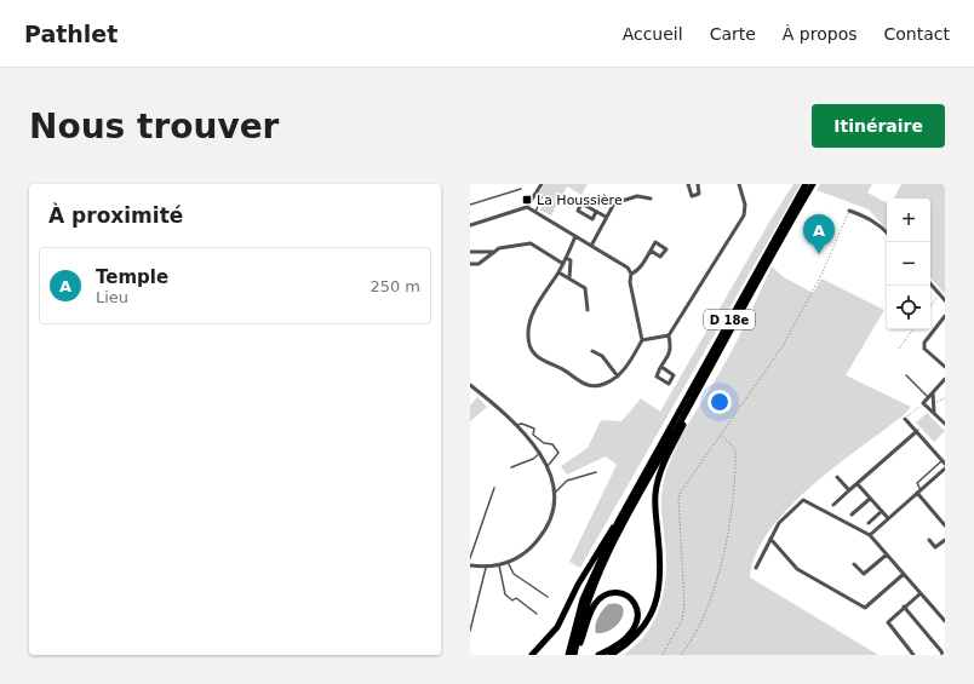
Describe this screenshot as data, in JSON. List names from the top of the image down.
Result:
{
  "streets": {
    "highway": ["D 18e"]
  },
  "places": {
    "transit": ["La Houssière"]
  },
  "page": {
    "header": "Pathlet",
    "nav": [
      "Accueil",
      "Carte",
      "À propos",
      "Contact"
    ],
    "buttons": "Itinéraire",
    "title": "Nous trouver",
    "heading": "À proximité",
    "map_buttons": ["+", "−"],
    "pins": "A",
    "list": [
      {
        "mark": "A",
        "name": "Temple",
        "note": "Lieu",
        "value": "250 m"
      }
    ]
  }
}
